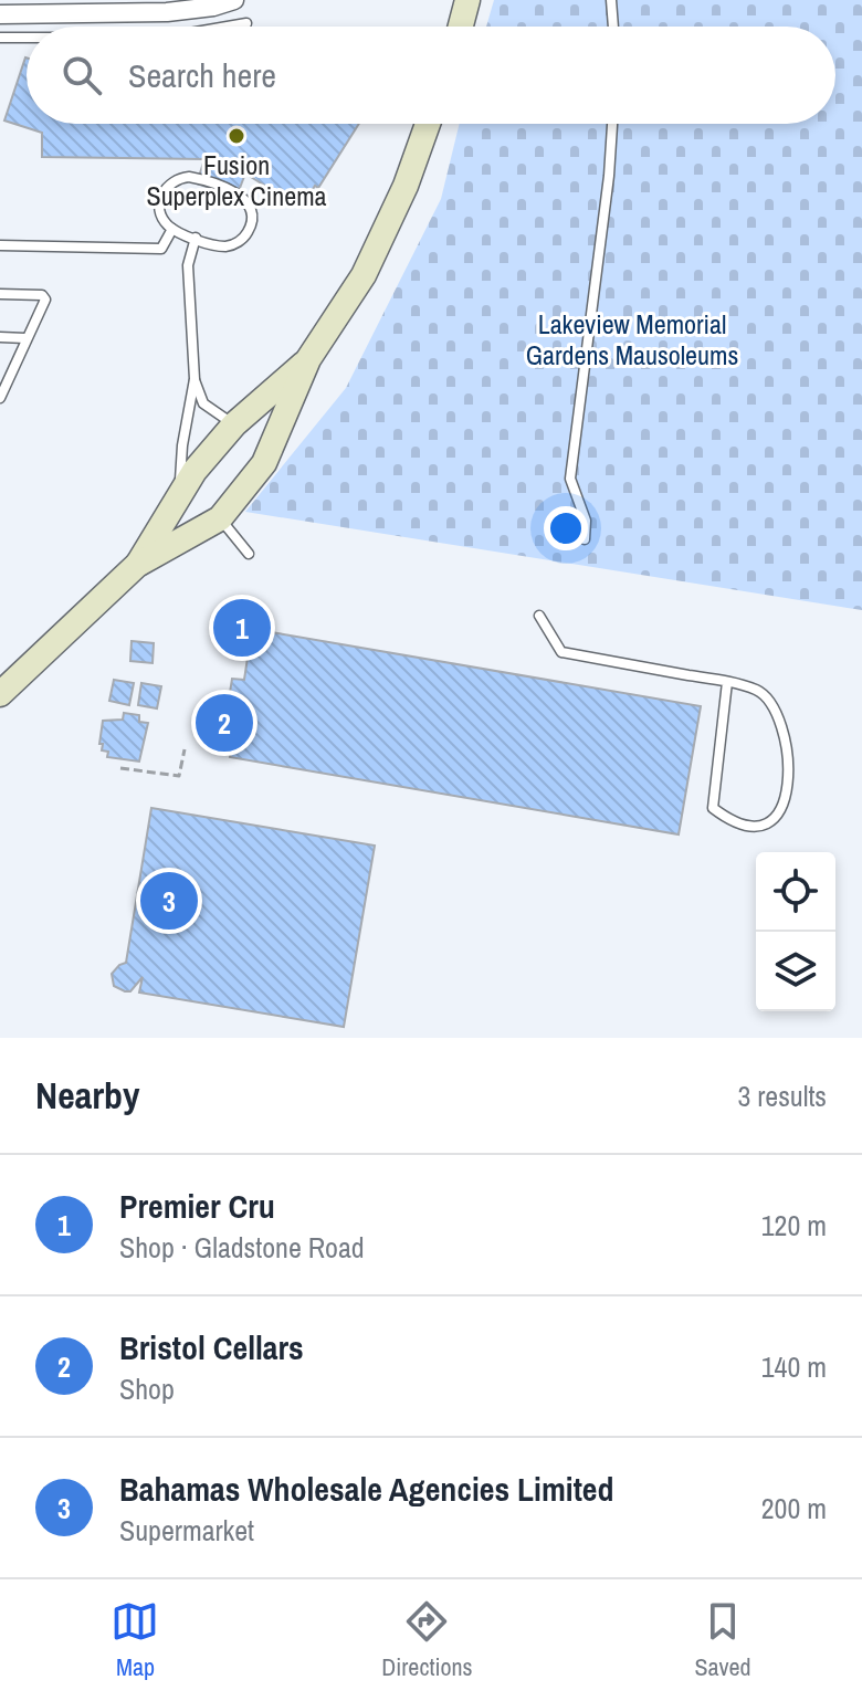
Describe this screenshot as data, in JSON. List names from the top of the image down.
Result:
{
  "parks": ["Lakeview Memorial Gardens Mausoleums"],
  "places": ["Fusion Superplex Cinema"],
  "page": {
    "search": "Search here",
    "pins": ["1", "2", "3"],
    "heading": ["Nearby", "3 results"],
    "list": [
      {
        "mark": "1",
        "name": "Premier Cru",
        "note": "Shop · Gladstone Road",
        "value": "120 m"
      },
      {
        "mark": "2",
        "name": "Bristol Cellars",
        "note": "Shop",
        "value": "140 m"
      },
      {
        "mark": "3",
        "name": "Bahamas Wholesale Agencies Limited",
        "note": "Supermarket",
        "value": "200 m"
      }
    ],
    "nav": ["Map", "Directions", "Saved"]
  }
}
